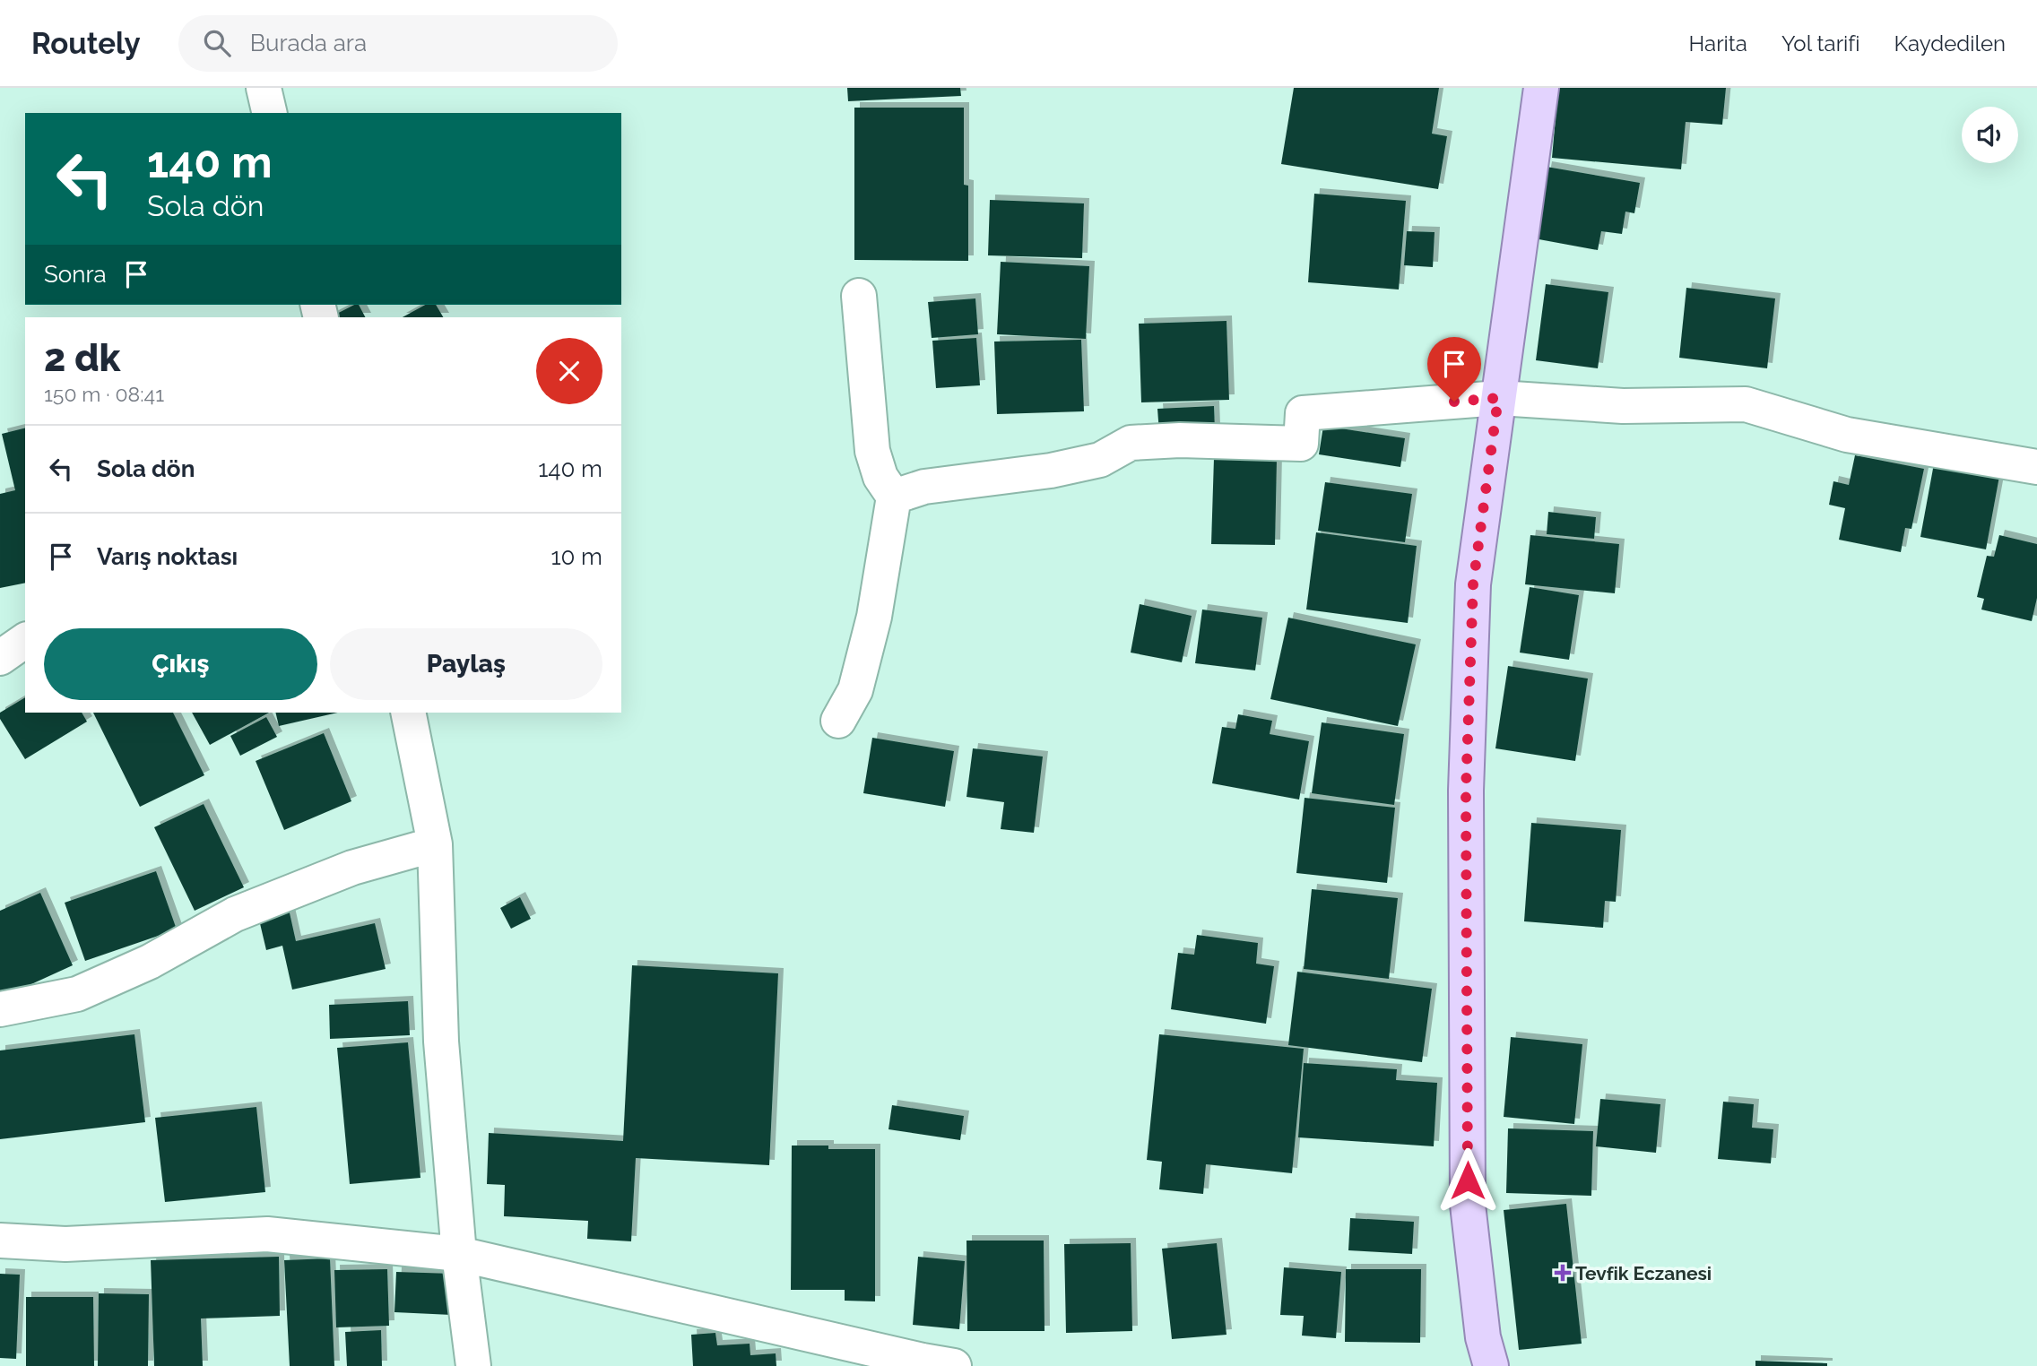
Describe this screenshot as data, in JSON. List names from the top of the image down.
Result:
{
  "places": {
    "health": ["Tevfik Eczanesi"]
  },
  "page": {
    "header": "Routely",
    "search": "Burada ara",
    "nav": ["Harita", "Yol tarifi", "Kaydedilen"],
    "turn": ["140 m", "Sola dön"],
    "then": "Sonra",
    "heading": ["2 dk", "150 m · 08:41"],
    "list": [
      {
        "name": "Sola dön",
        "value": "140 m"
      },
      {
        "name": "Varış noktası",
        "value": "10 m"
      }
    ],
    "buttons": ["Çıkış", "Paylaş"]
  }
}
